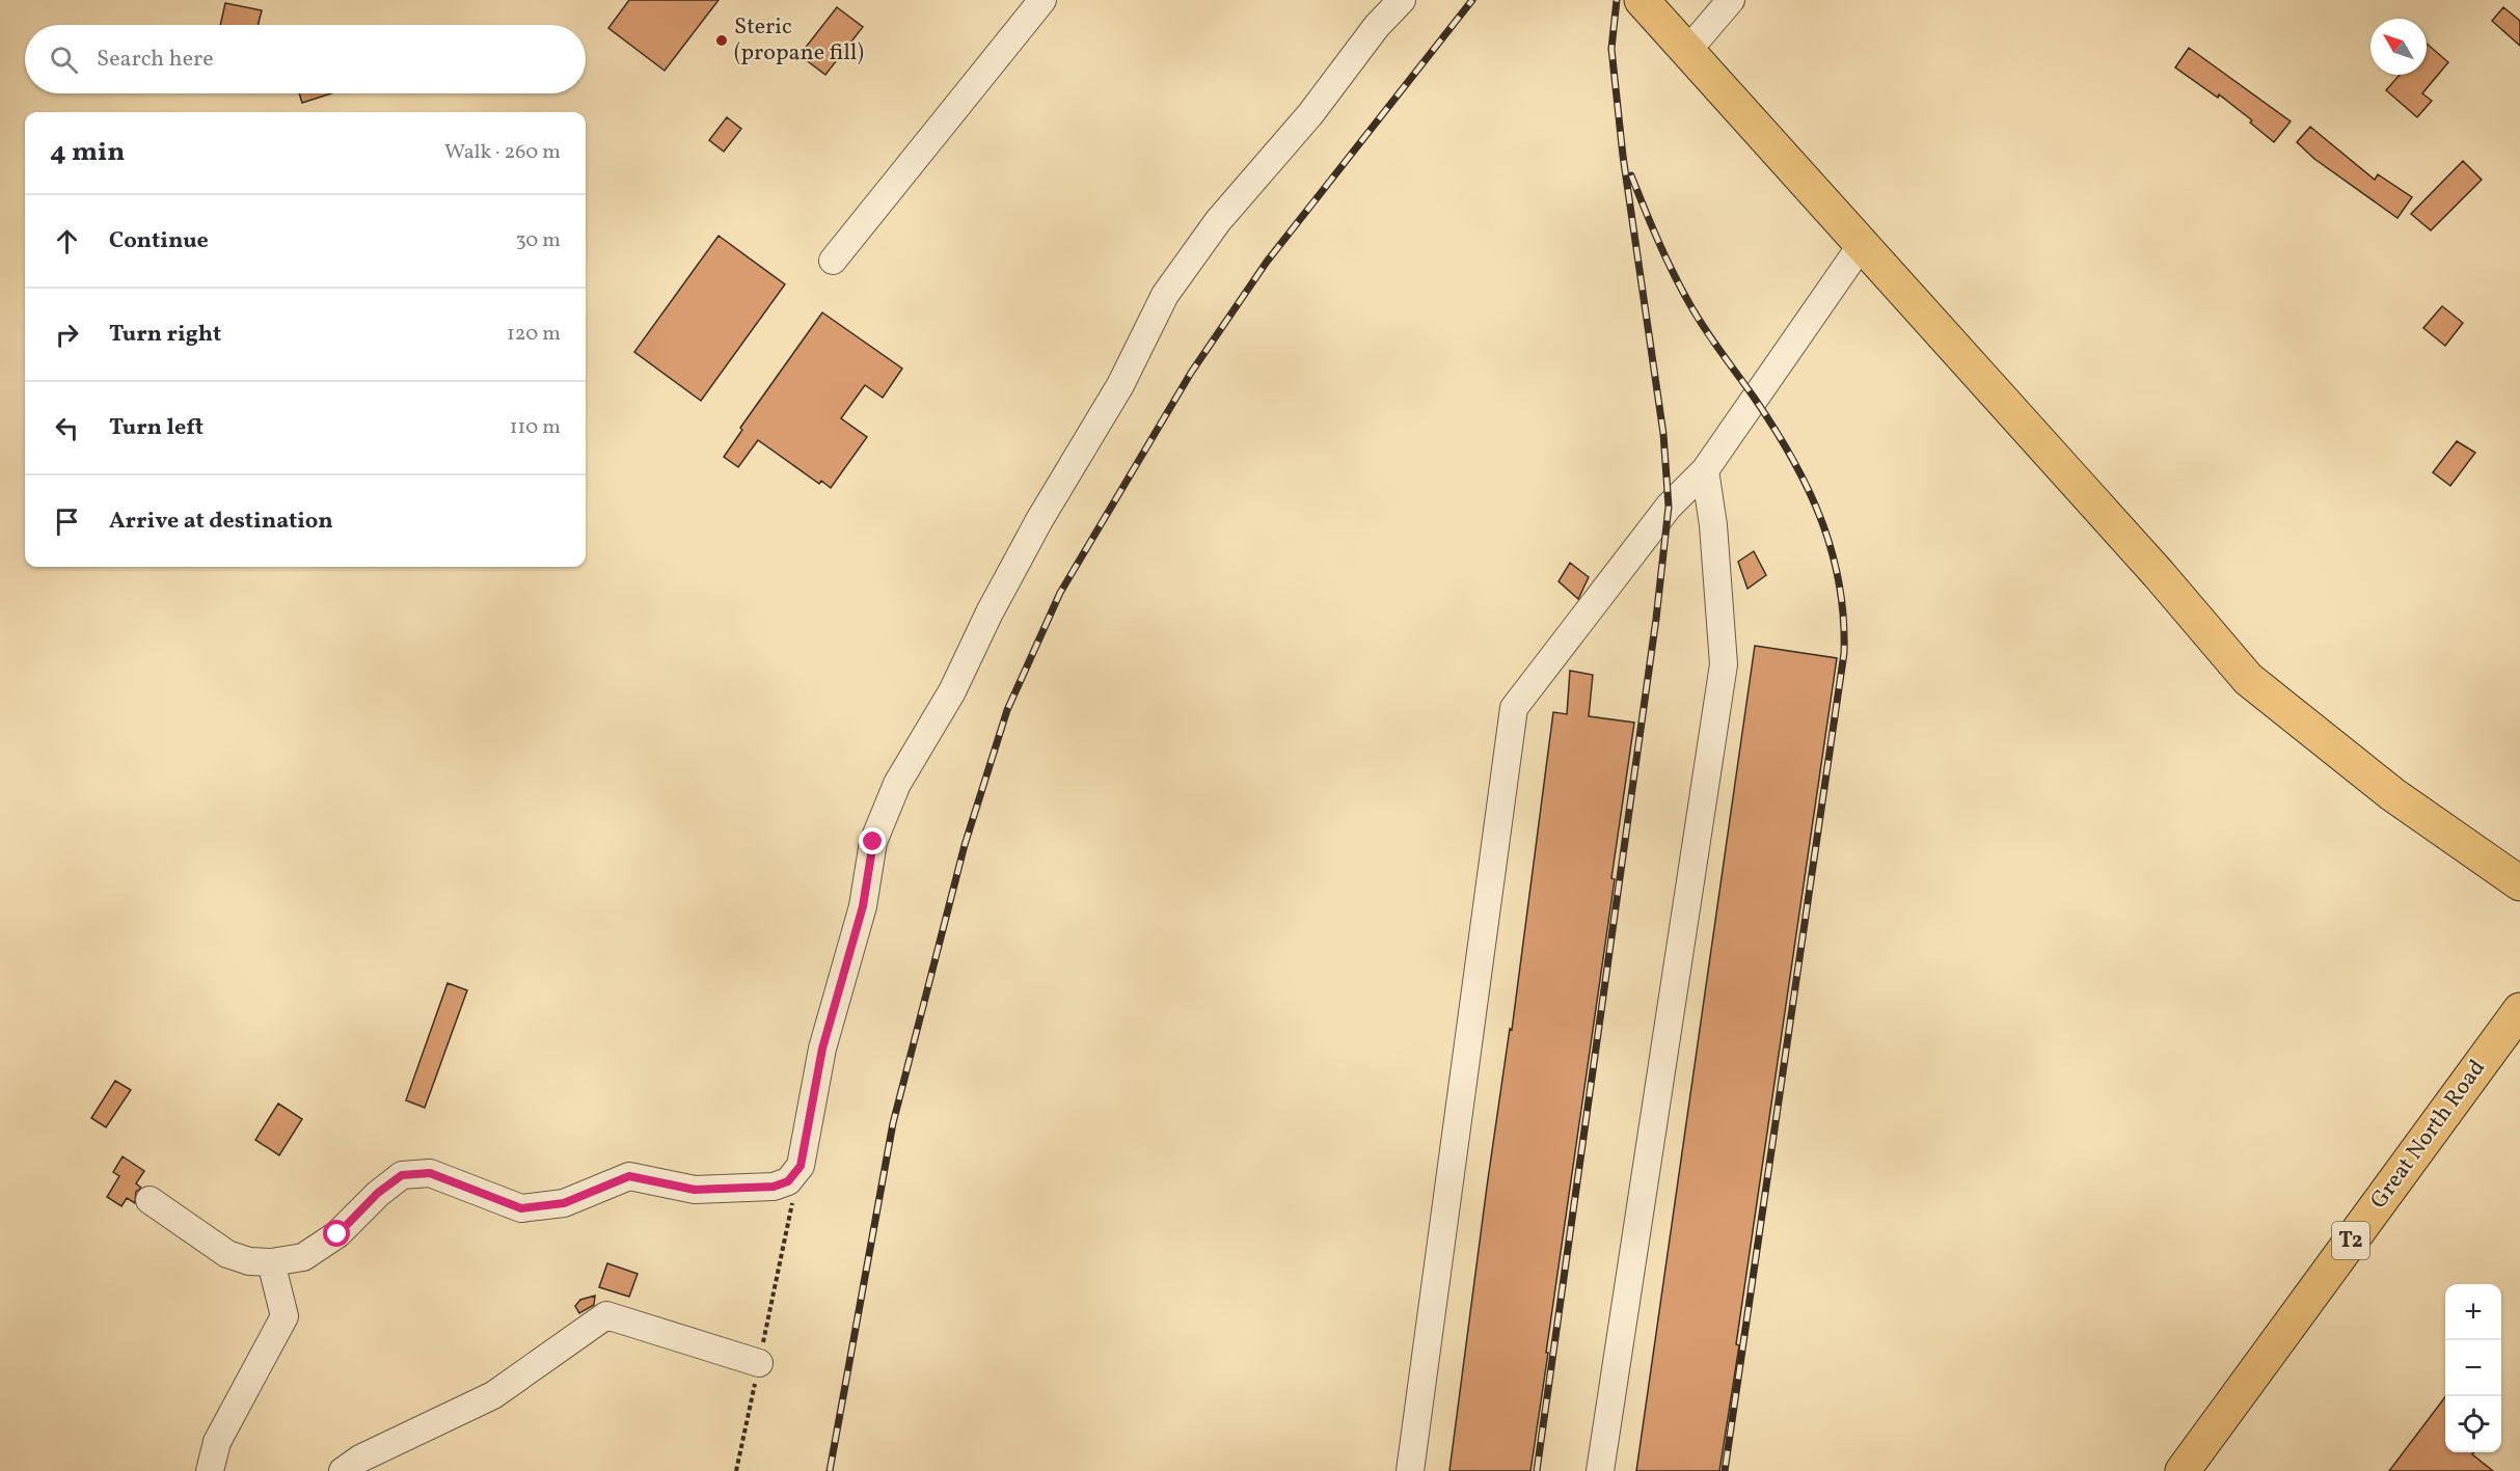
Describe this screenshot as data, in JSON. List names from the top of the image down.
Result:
{
  "streets": {
    "main road": ["Great North Road", "T2"]
  },
  "places": ["Steric (propane fill)"],
  "north": "top left",
  "page": {
    "search": "Search here",
    "heading": ["4 min", "Walk · 260 m"],
    "list": [
      ["Continue", "30 m"],
      ["Turn right", "120 m"],
      ["Turn left", "110 m"],
      "Arrive at destination"
    ],
    "map_buttons": ["+", "−"]
  }
}
